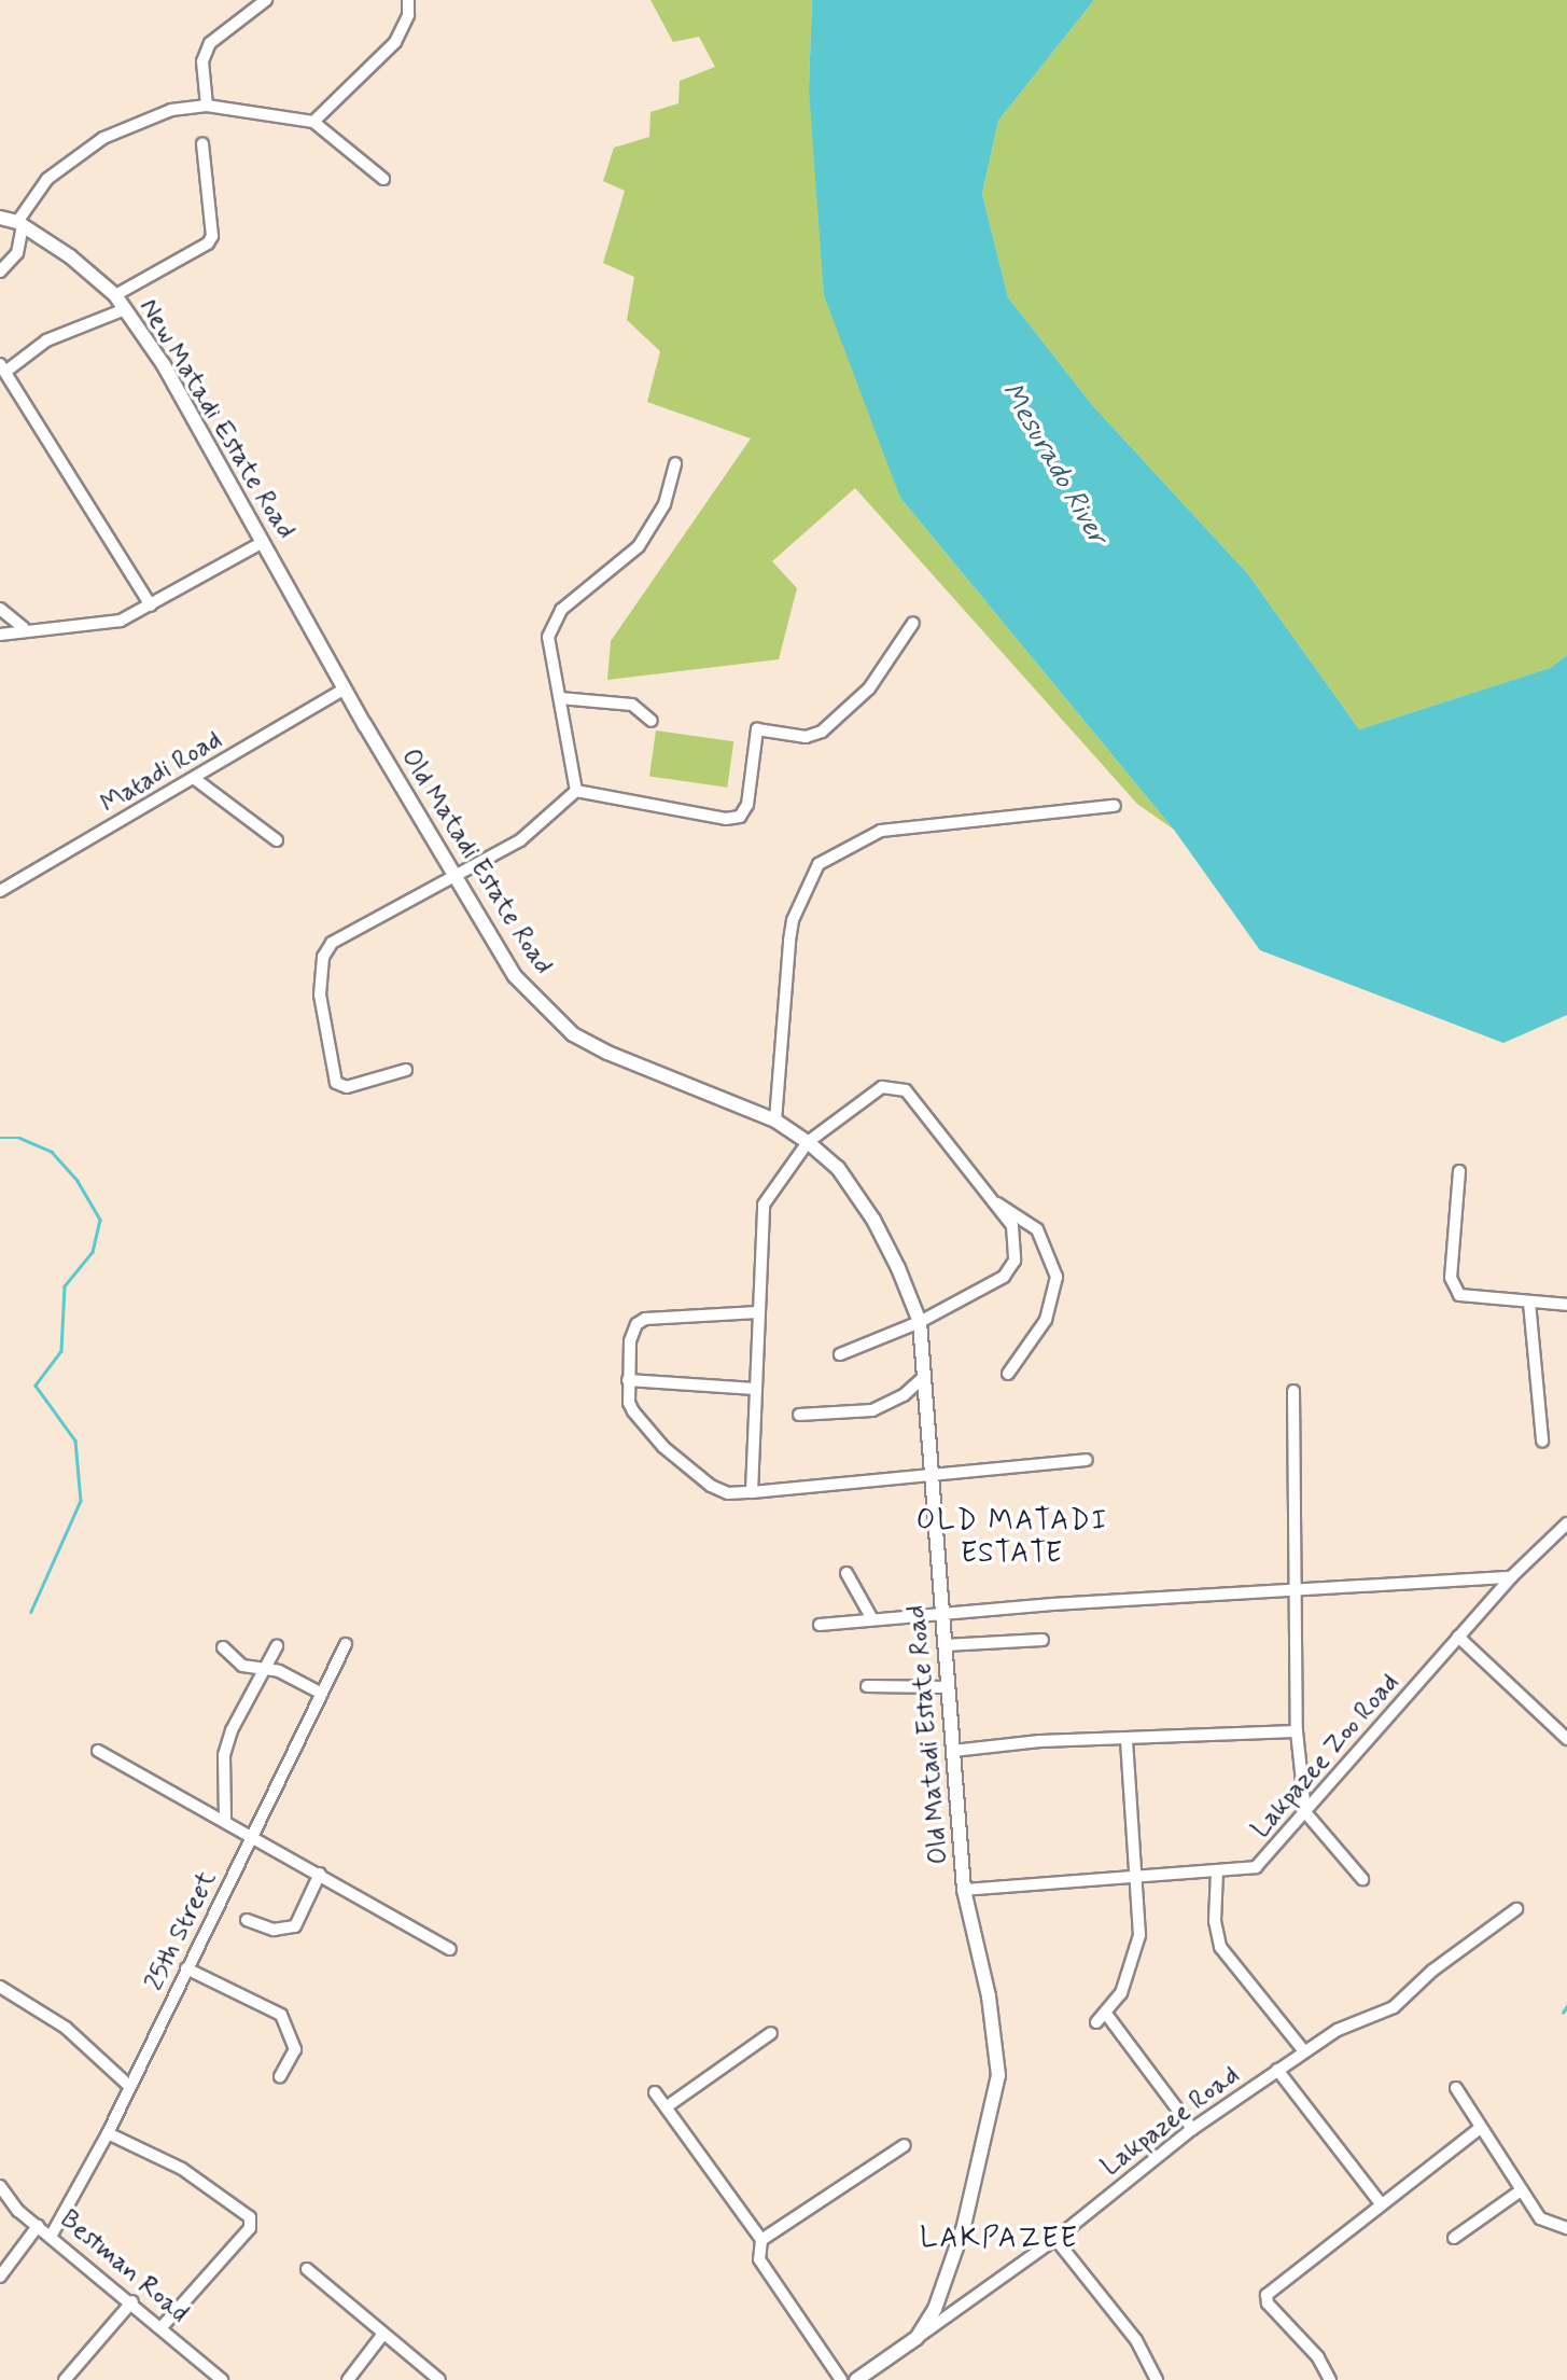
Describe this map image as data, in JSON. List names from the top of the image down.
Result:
{
  "streets": {
    "street": [
      "New Matadi Estate Road",
      "Matadi Road",
      "Old Matadi Estate Road",
      "Lakpazee Zoo Road",
      "25th Street",
      "Lakpazee Road",
      "Bestman Road"
    ]
  },
  "crossings": [
    ["New Matadi Estate Road", "Matadi Road"],
    ["New Matadi Estate Road", "Old Matadi Estate Road"],
    ["Matadi Road", "Old Matadi Estate Road"],
    ["Old Matadi Estate Road", "Lakpazee Zoo Road"],
    ["Old Matadi Estate Road", "Lakpazee Road"],
    ["25th Street", "Bestman Road"]
  ],
  "districts": ["OLD MATADI ESTATE", "LAKPAZEE"],
  "water": ["Mesurado River"]
}
